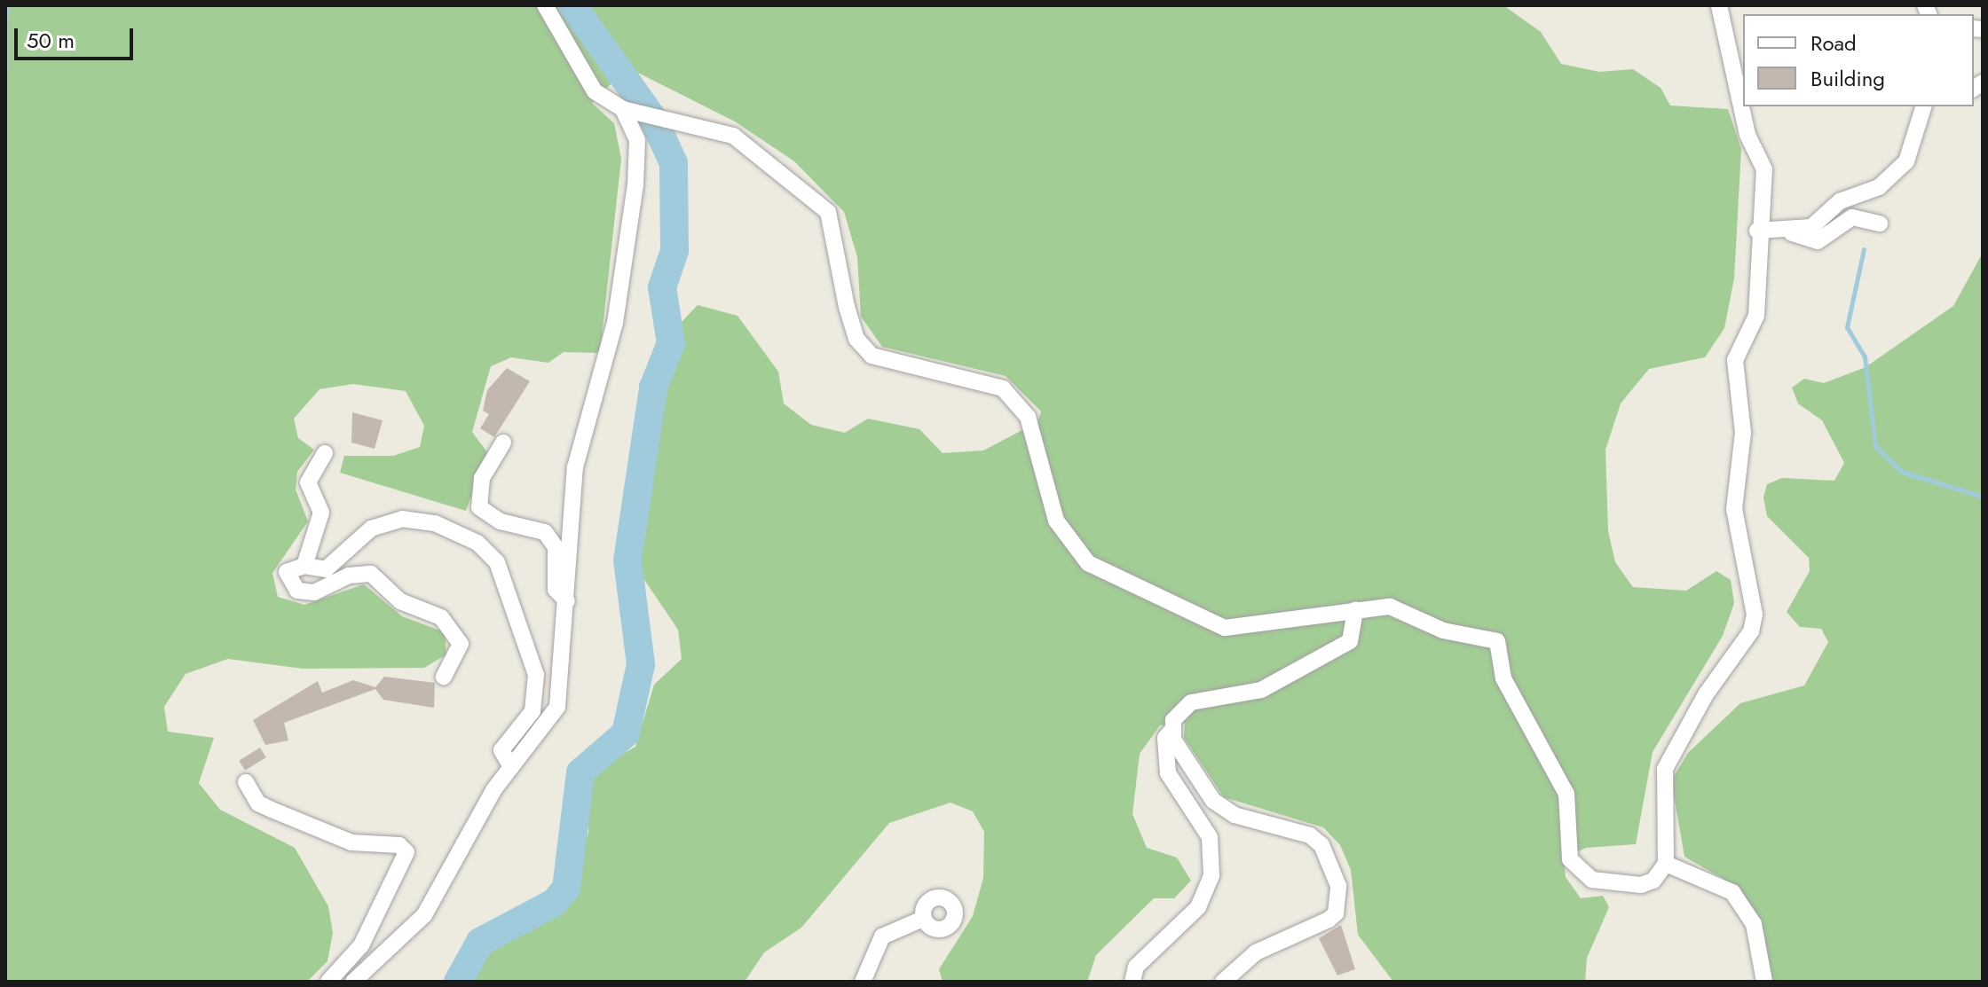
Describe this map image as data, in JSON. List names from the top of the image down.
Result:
{
  "legend": ["Road", "Building"],
  "scale_bar": "50 m"
}
